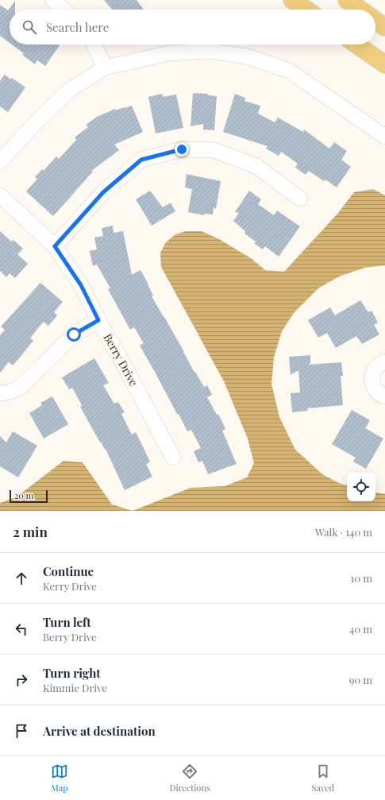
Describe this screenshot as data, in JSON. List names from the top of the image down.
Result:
{
  "streets": {
    "street": ["Berry Drive"]
  },
  "scale_bar": "20 m",
  "page": {
    "search": "Search here",
    "scale": "20 m",
    "heading": ["2 min", "Walk · 140 m"],
    "list": [
      ["Continue", "Kerry Drive", "10 m"],
      ["Turn left", "Berry Drive", "40 m"],
      ["Turn right", "Kimmie Drive", "90 m"],
      "Arrive at destination"
    ],
    "nav": ["Map", "Directions", "Saved"]
  }
}
